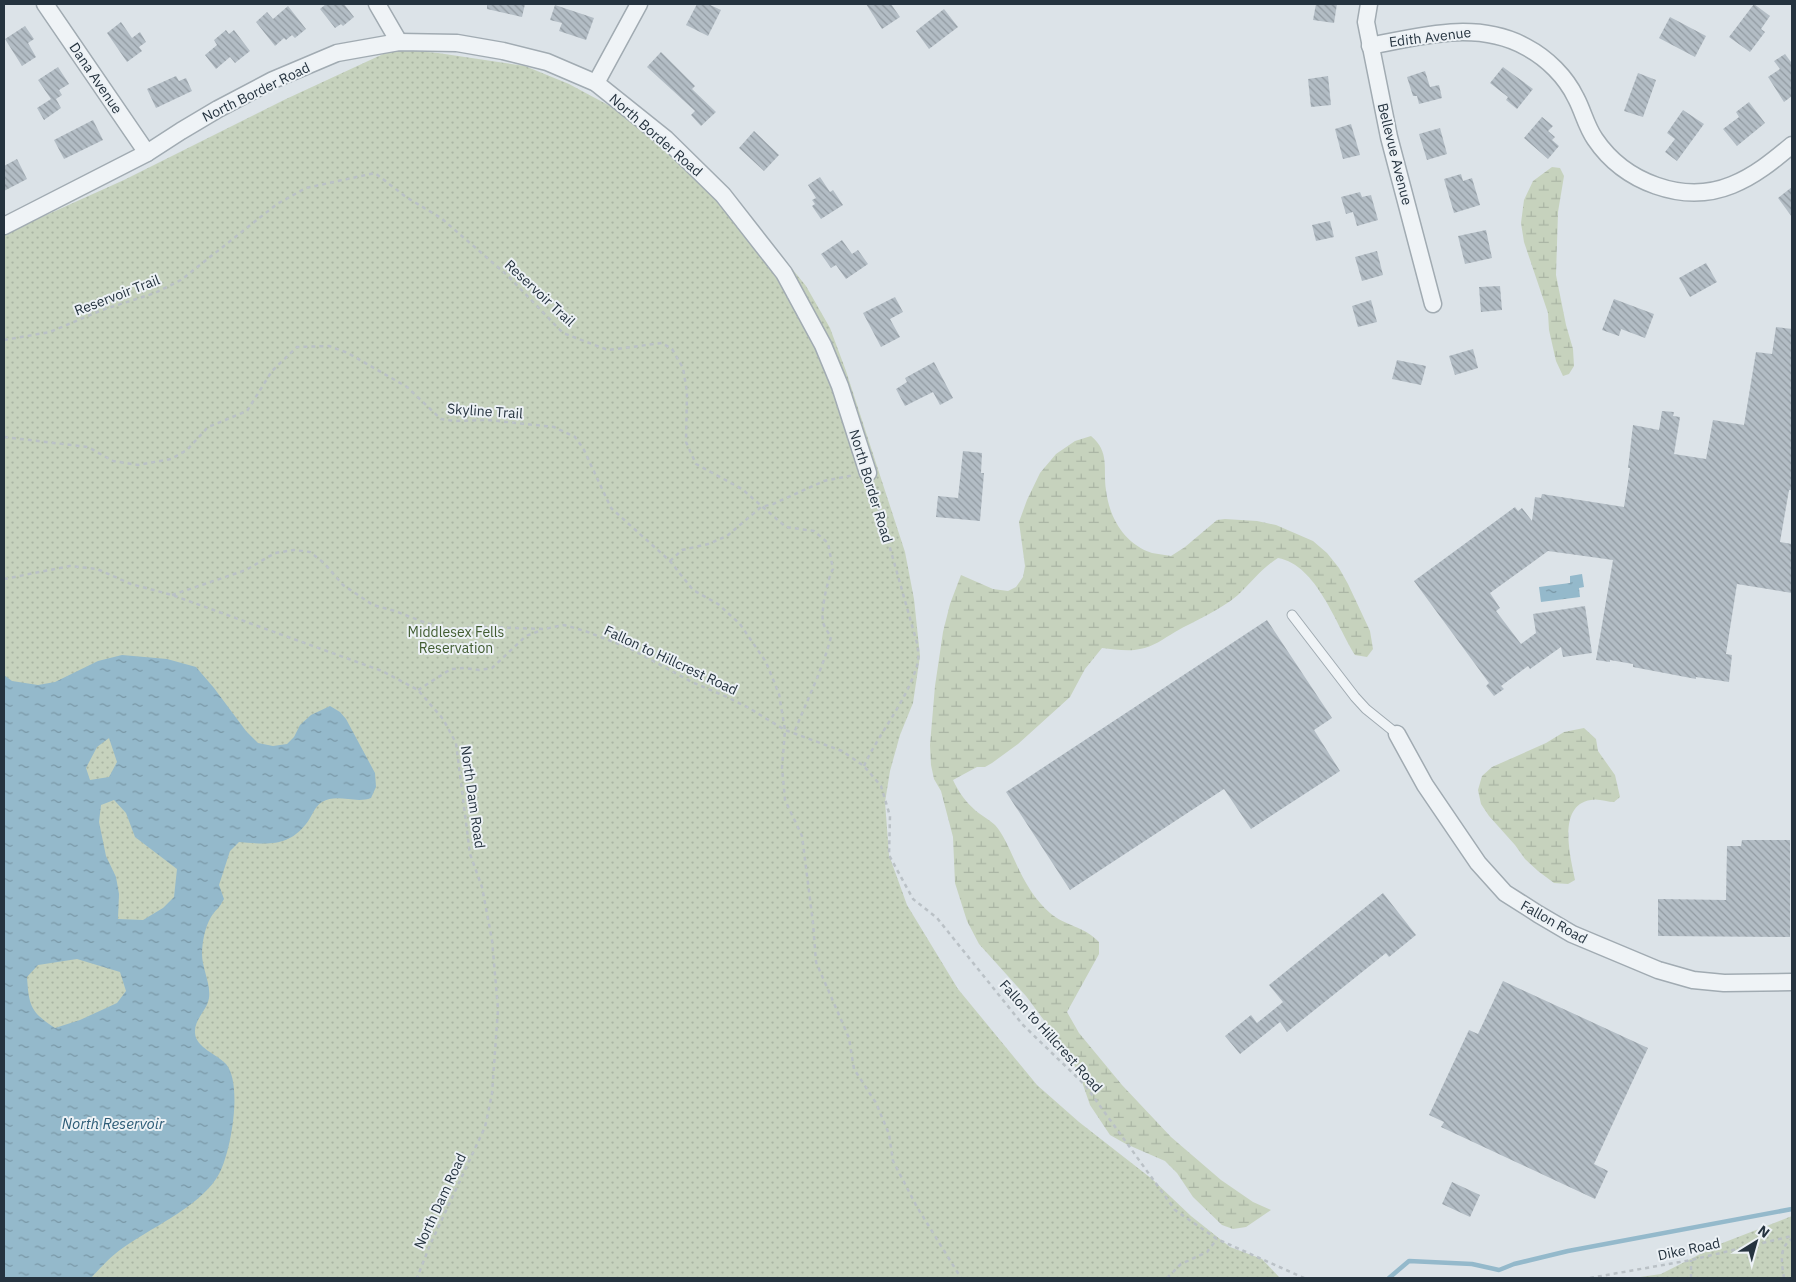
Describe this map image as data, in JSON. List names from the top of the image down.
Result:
{
  "streets": {
    "street": [
      "Edith Avenue",
      "Dana Avenue",
      "North Border Road",
      "Bellevue Avenue",
      "Fallon Road"
    ],
    "path": [
      "Reservoir Trail",
      "Skyline Trail",
      "Fallon to Hillcrest Road",
      "North Dam Road",
      "Dike Road"
    ]
  },
  "crossings": [
    ["Edith Avenue", "Bellevue Avenue"],
    ["Dana Avenue", "North Border Road"],
    ["North Border Road", "Fallon to Hillcrest Road"],
    ["Reservoir Trail", "Fallon to Hillcrest Road"],
    ["Skyline Trail", "Fallon to Hillcrest Road"],
    ["Fallon to Hillcrest Road", "North Dam Road"]
  ],
  "water": ["North Reservoir"],
  "parks": ["Middlesex Fells Reservation"],
  "north": "top right"
}
